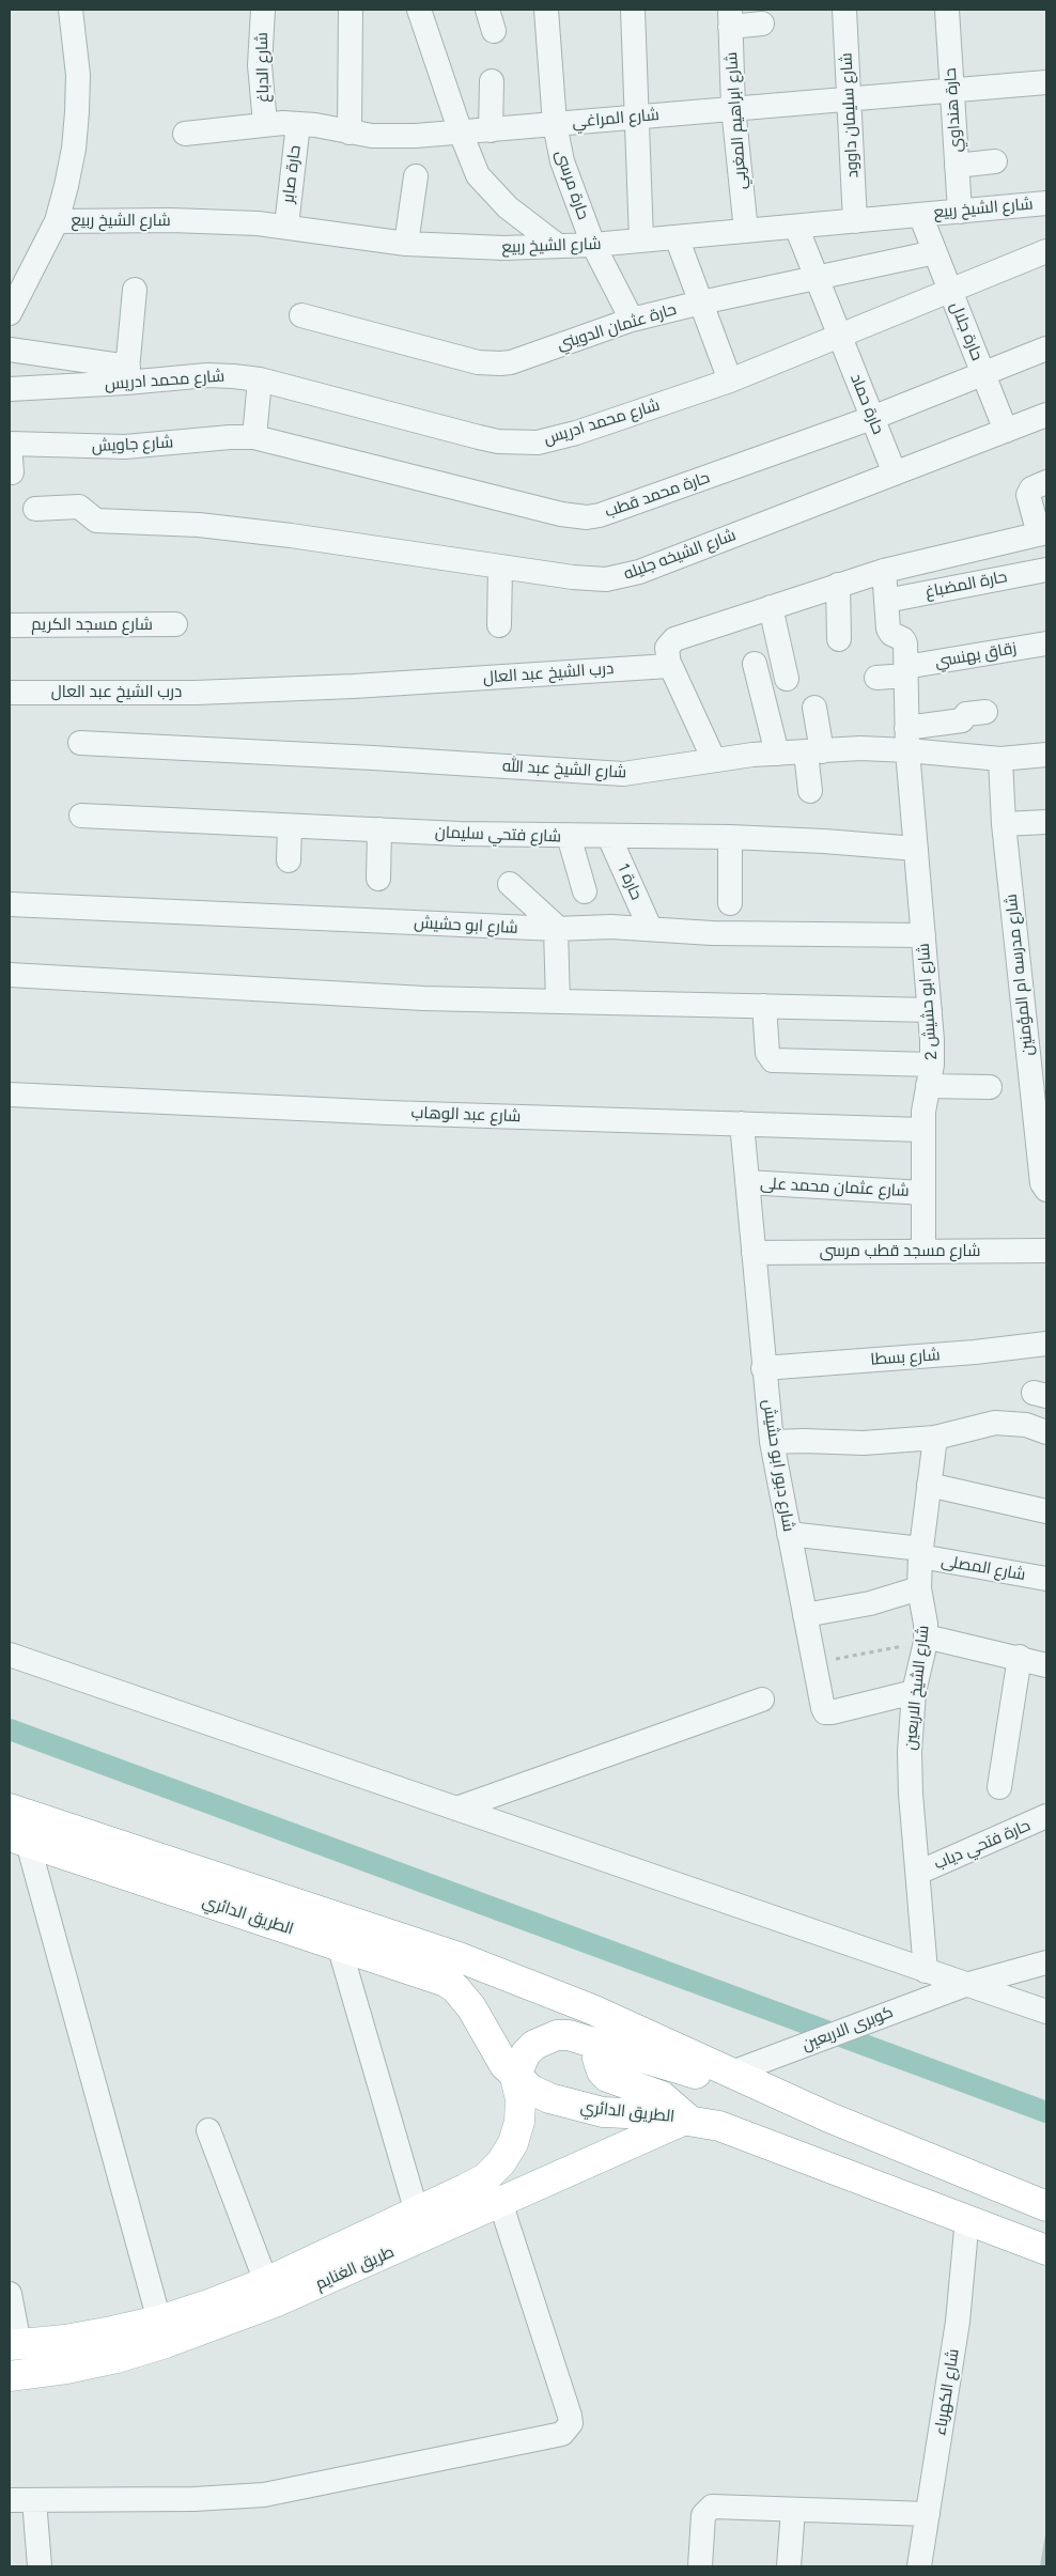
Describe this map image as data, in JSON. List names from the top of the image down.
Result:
{
  "streets": {
    "main road": ["الطريق الدائري", "طريق الغنايم"],
    "street": [
      "شارع الدباغ",
      "حارة هنداوي",
      "شارع سليمان داوود",
      "شارع المراغي",
      "شارع ابراهيم المغربي",
      "حارة صابر",
      "حارة مرسى",
      "شارع الشيخ ربيع",
      "حارة عثمان الدويني",
      "حارة جلال",
      "شارع محمد ادريس",
      "حارة حماد",
      "شارع جاويش",
      "حارة محمد قطب",
      "شارع الشيخه جليله",
      "حارة المضباغ",
      "شارع مسجد الكريم",
      "زقاق بهنسي",
      "درب الشيخ عبد العال",
      "شارع الشيخ عبد الله",
      "شارع فتحي سليمان",
      "حارة 1",
      "شارع ابو حشيش",
      "شارع مدرسه ام المؤمنين",
      "شارع ابو حشيش 2",
      "شارع عبد الوهاب",
      "شارع عثمان محمد على",
      "شارع مسجد قطب مرسى",
      "شارع بسطا",
      "شارع دبور ابو حشيش",
      "شارع المصلى",
      "شارع الشيخ الاربعين",
      "حارة فتحي دياب",
      "كوبرى الاربعين",
      "شارع الكهرباء"
    ]
  },
  "crossings": [
    ["شارع الدباغ", "شارع المراغي"],
    ["حارة هنداوي", "شارع المراغي"],
    ["حارة هنداوي", "شارع الشيخ ربيع"],
    ["شارع سليمان داوود", "شارع المراغي"],
    ["شارع سليمان داوود", "شارع الشيخ ربيع"],
    ["شارع المراغي", "شارع ابراهيم المغربي"],
    ["شارع المراغي", "حارة صابر"],
    ["شارع المراغي", "حارة مرسى"],
    ["شارع ابراهيم المغربي", "شارع الشيخ ربيع"],
    ["حارة صابر", "شارع الشيخ ربيع"],
    ["حارة مرسى", "شارع الشيخ ربيع"],
    ["حارة مرسى", "حارة عثمان الدويني"],
    ["شارع الشيخ ربيع", "حارة جلال"],
    ["شارع الشيخ ربيع", "حارة حماد"],
    ["حارة عثمان الدويني", "حارة جلال"],
    ["حارة عثمان الدويني", "حارة حماد"],
    ["حارة جلال", "شارع محمد ادريس"],
    ["حارة جلال", "حارة محمد قطب"],
    ["حارة جلال", "شارع الشيخه جليله"],
    ["شارع محمد ادريس", "حارة حماد"],
    ["حارة حماد", "حارة محمد قطب"],
    ["حارة حماد", "شارع الشيخه جليله"],
    ["شارع جاويش", "حارة محمد قطب"],
    ["حارة المضباغ", "شارع ابو حشيش 2"],
    ["زقاق بهنسي", "شارع ابو حشيش 2"],
    ["شارع الشيخ عبد الله", "شارع مدرسه ام المؤمنين"],
    ["شارع الشيخ عبد الله", "شارع ابو حشيش 2"],
    ["شارع فتحي سليمان", "حارة 1"],
    ["شارع فتحي سليمان", "شارع ابو حشيش 2"],
    ["حارة 1", "شارع ابو حشيش"],
    ["شارع ابو حشيش", "شارع ابو حشيش 2"],
    ["شارع ابو حشيش 2", "شارع عبد الوهاب"],
    ["شارع ابو حشيش 2", "شارع عثمان محمد على"],
    ["شارع ابو حشيش 2", "شارع مسجد قطب مرسى"],
    ["شارع عبد الوهاب", "شارع دبور ابو حشيش"],
    ["شارع عثمان محمد على", "شارع دبور ابو حشيش"],
    ["شارع مسجد قطب مرسى", "شارع دبور ابو حشيش"],
    ["شارع بسطا", "شارع دبور ابو حشيش"],
    ["شارع دبور ابو حشيش", "شارع المصلى"],
    ["شارع دبور ابو حشيش", "شارع الشيخ الاربعين"],
    ["شارع المصلى", "شارع الشيخ الاربعين"],
    ["شارع الشيخ الاربعين", "حارة فتحي دياب"],
    ["الطريق الدائري", "كوبرى الاربعين"],
    ["الطريق الدائري", "طريق الغنايم"],
    ["الطريق الدائري", "شارع الكهرباء"]
  ]
}
